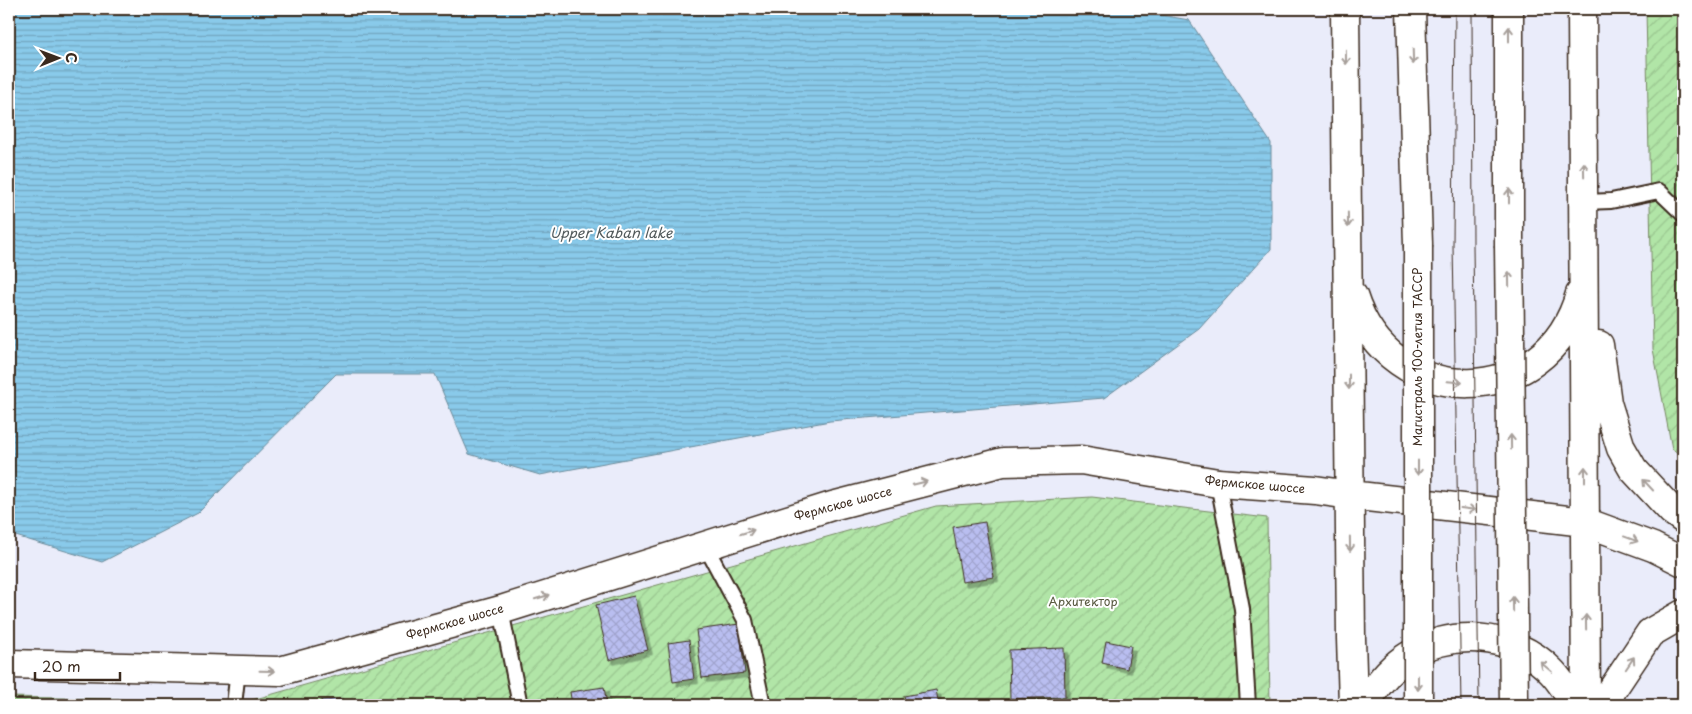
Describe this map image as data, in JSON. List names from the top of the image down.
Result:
{
  "streets": {
    "main road": ["Магистраль 100-летия ТАССР", "Фермское шоссе"]
  },
  "one_way": ["Фермское шоссе"],
  "water": ["Upper Kaban lake"],
  "parks": ["Архитектор"],
  "scale_bar": "20 m",
  "north": "right"
}
